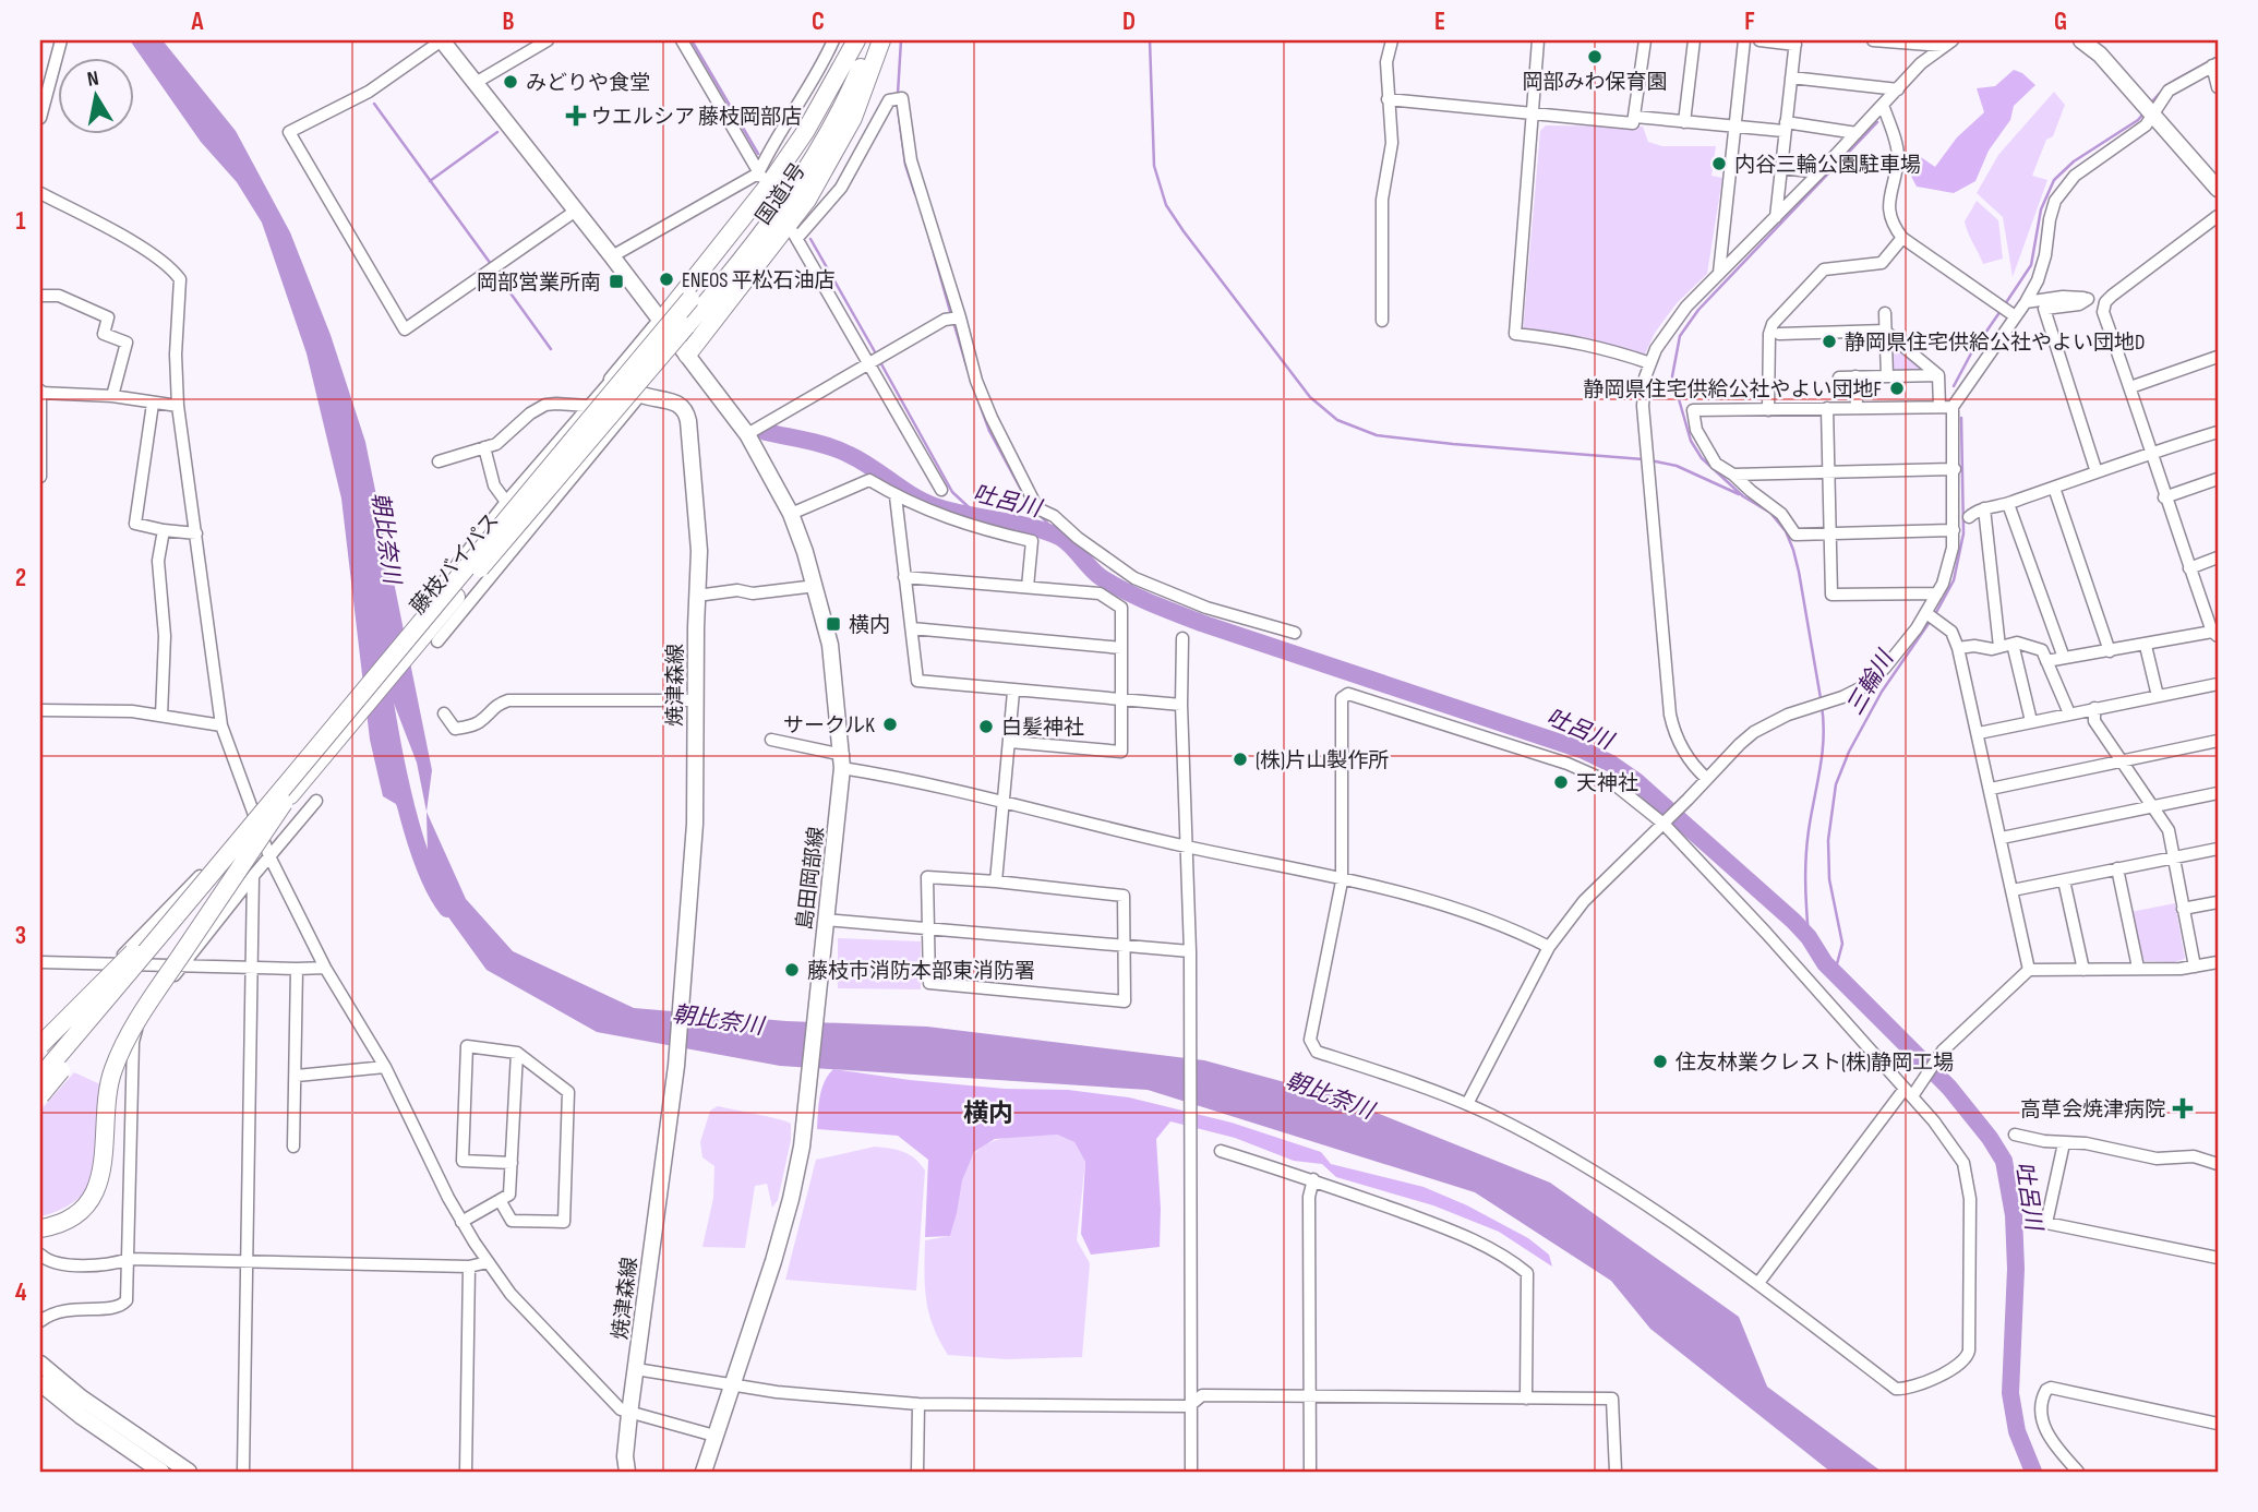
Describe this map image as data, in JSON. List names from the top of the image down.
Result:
{
  "streets": {
    "highway": ["国道1号", "藤枝バイパス"],
    "main road": ["焼津森線", "島田岡部線"]
  },
  "crossings": [
    ["国道1号", "藤枝バイパス"],
    ["国道1号", "島田岡部線"]
  ],
  "districts": ["横内"],
  "water": ["吐呂川", "朝比奈川", "三輪川"],
  "places": {
    "other": [
      "岡部みわ保育園",
      "みどりや食堂",
      "内谷三輪公園駐車場",
      "ENEOS 平松石油店",
      "静岡県住宅供給公社やよい団地D",
      "静岡県住宅供給公社やよい団地F",
      "サークルK",
      "白髪神社",
      "(株)片山製作所",
      "天神社",
      "藤枝市消防本部東消防署",
      "住友林業クレスト(株)静岡工場"
    ],
    "health": ["ウエルシア 藤枝岡部店", "高草会焼津病院"],
    "transit": ["岡部営業所南", "横内"]
  },
  "north": "top",
  "grid": {
    "columns": [
      "A",
      "B",
      "C",
      "D",
      "E",
      "F",
      "G"
    ],
    "rows": [
      "1",
      "2",
      "3",
      "4"
    ]
  }
}
